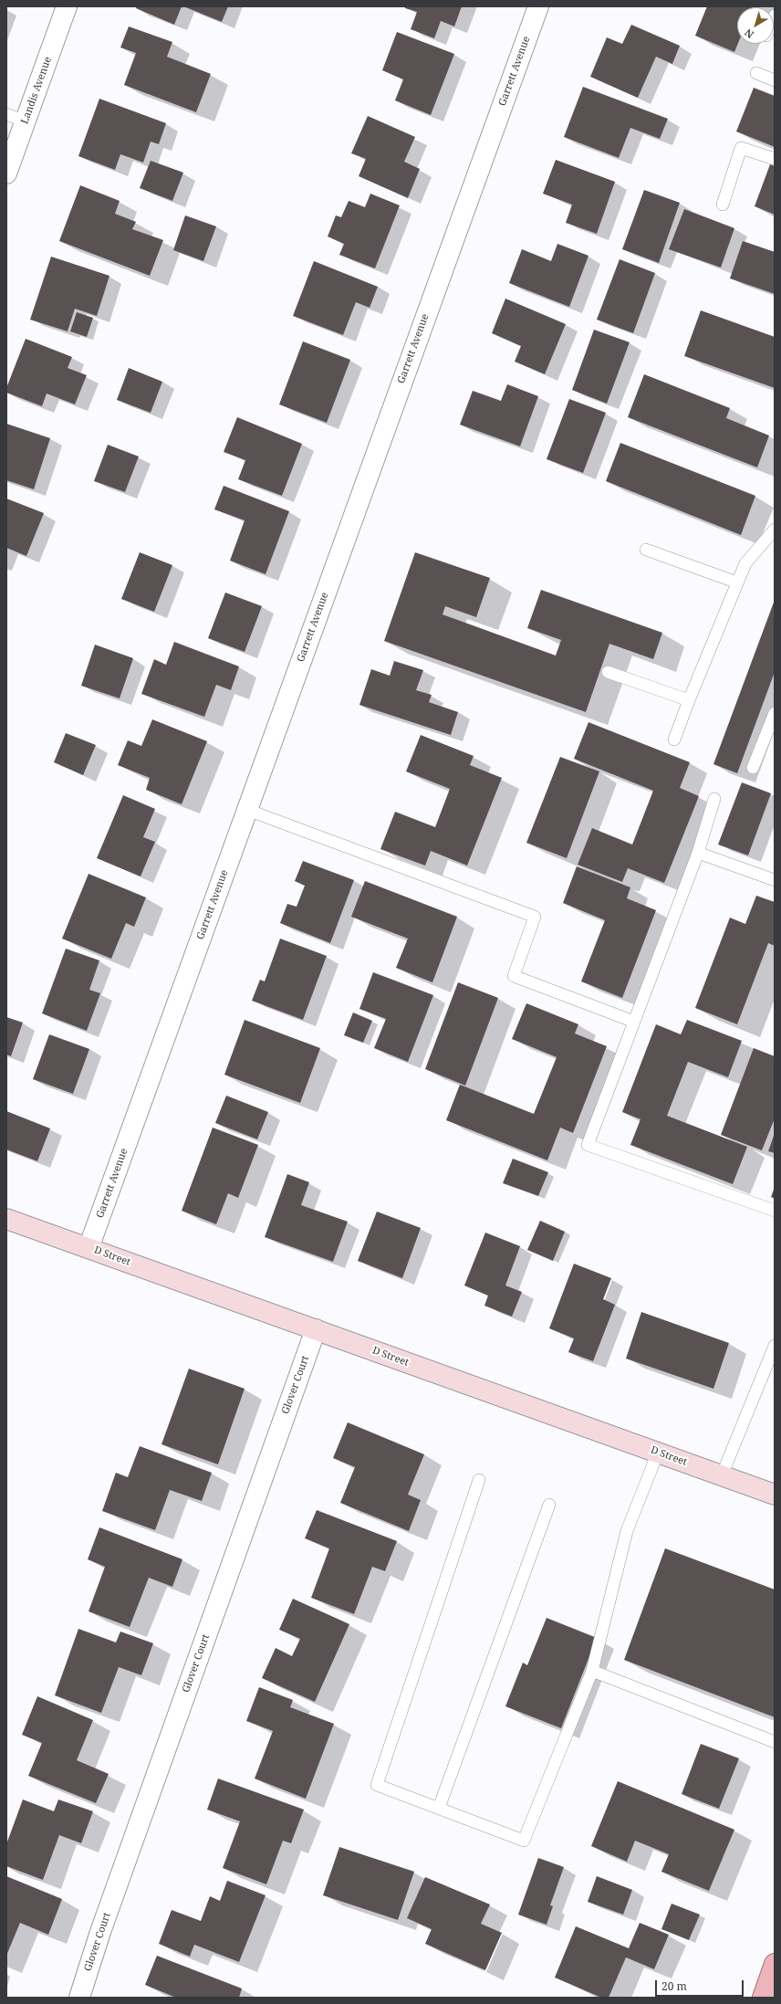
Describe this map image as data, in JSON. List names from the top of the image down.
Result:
{
  "streets": {
    "street": [
      "Garrett Avenue",
      "Landis Avenue",
      "D Street",
      "Glover Court"
    ]
  },
  "crossings": [
    ["Garrett Avenue", "D Street"],
    ["D Street", "Glover Court"]
  ],
  "scale_bar": "20 m",
  "north": "bottom left"
}
